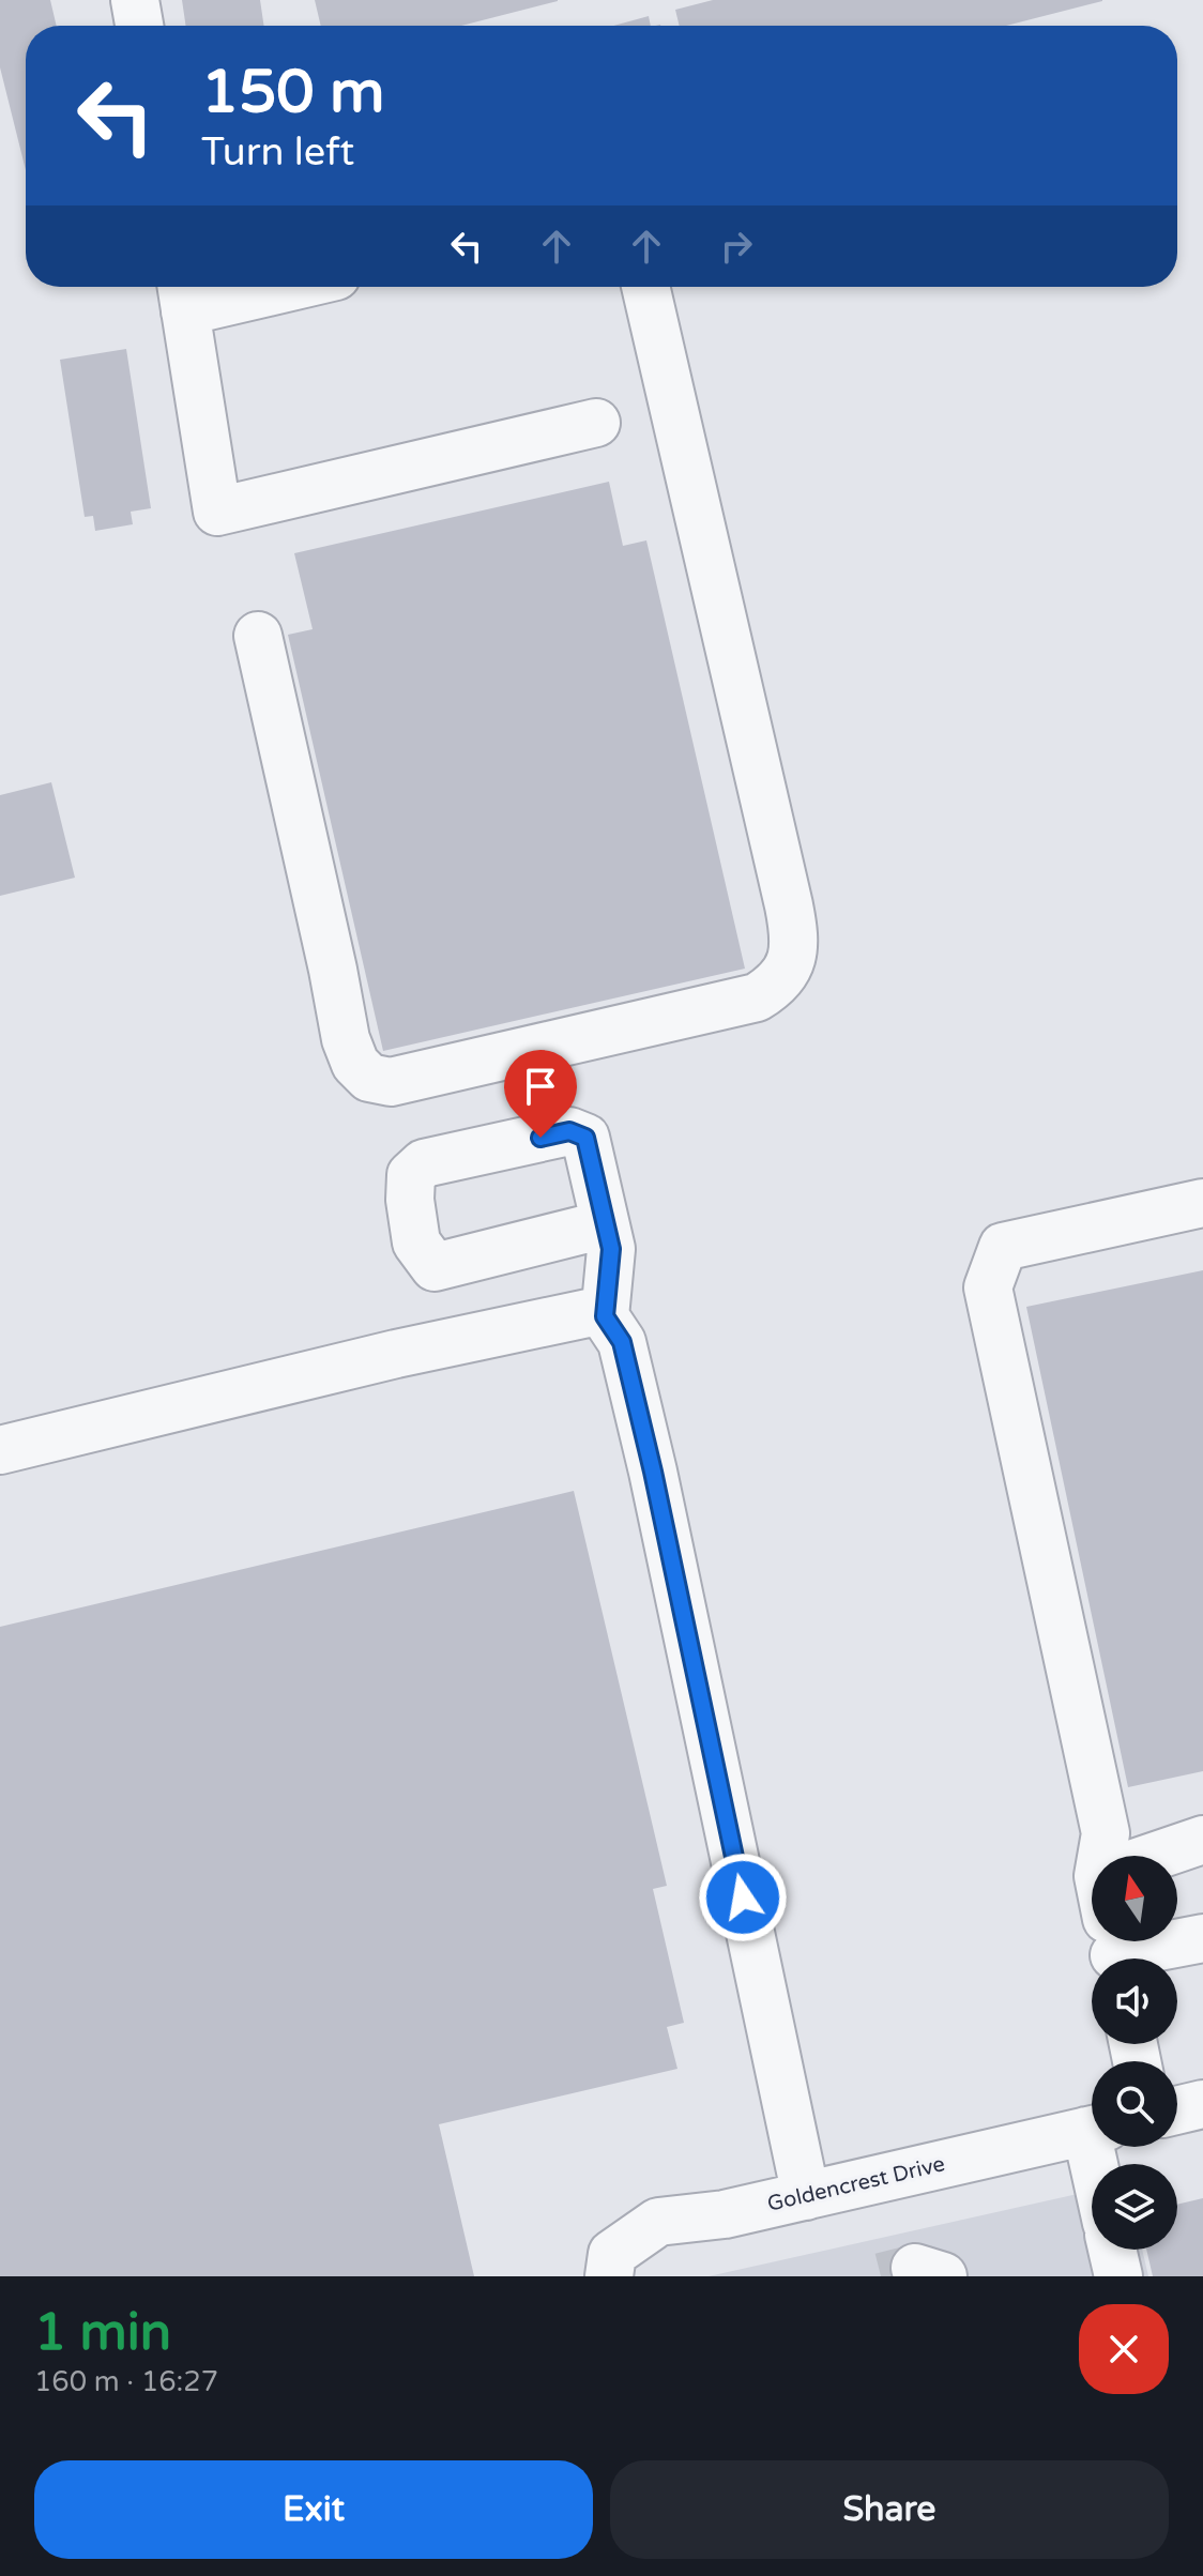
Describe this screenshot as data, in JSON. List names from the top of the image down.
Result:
{
  "streets": {
    "street": ["Goldencrest Drive"]
  },
  "north": "top",
  "page": {
    "turn": ["150 m", "Turn left"],
    "heading": ["1 min", "160 m · 16:27"],
    "buttons": ["Exit", "Share"]
  }
}
